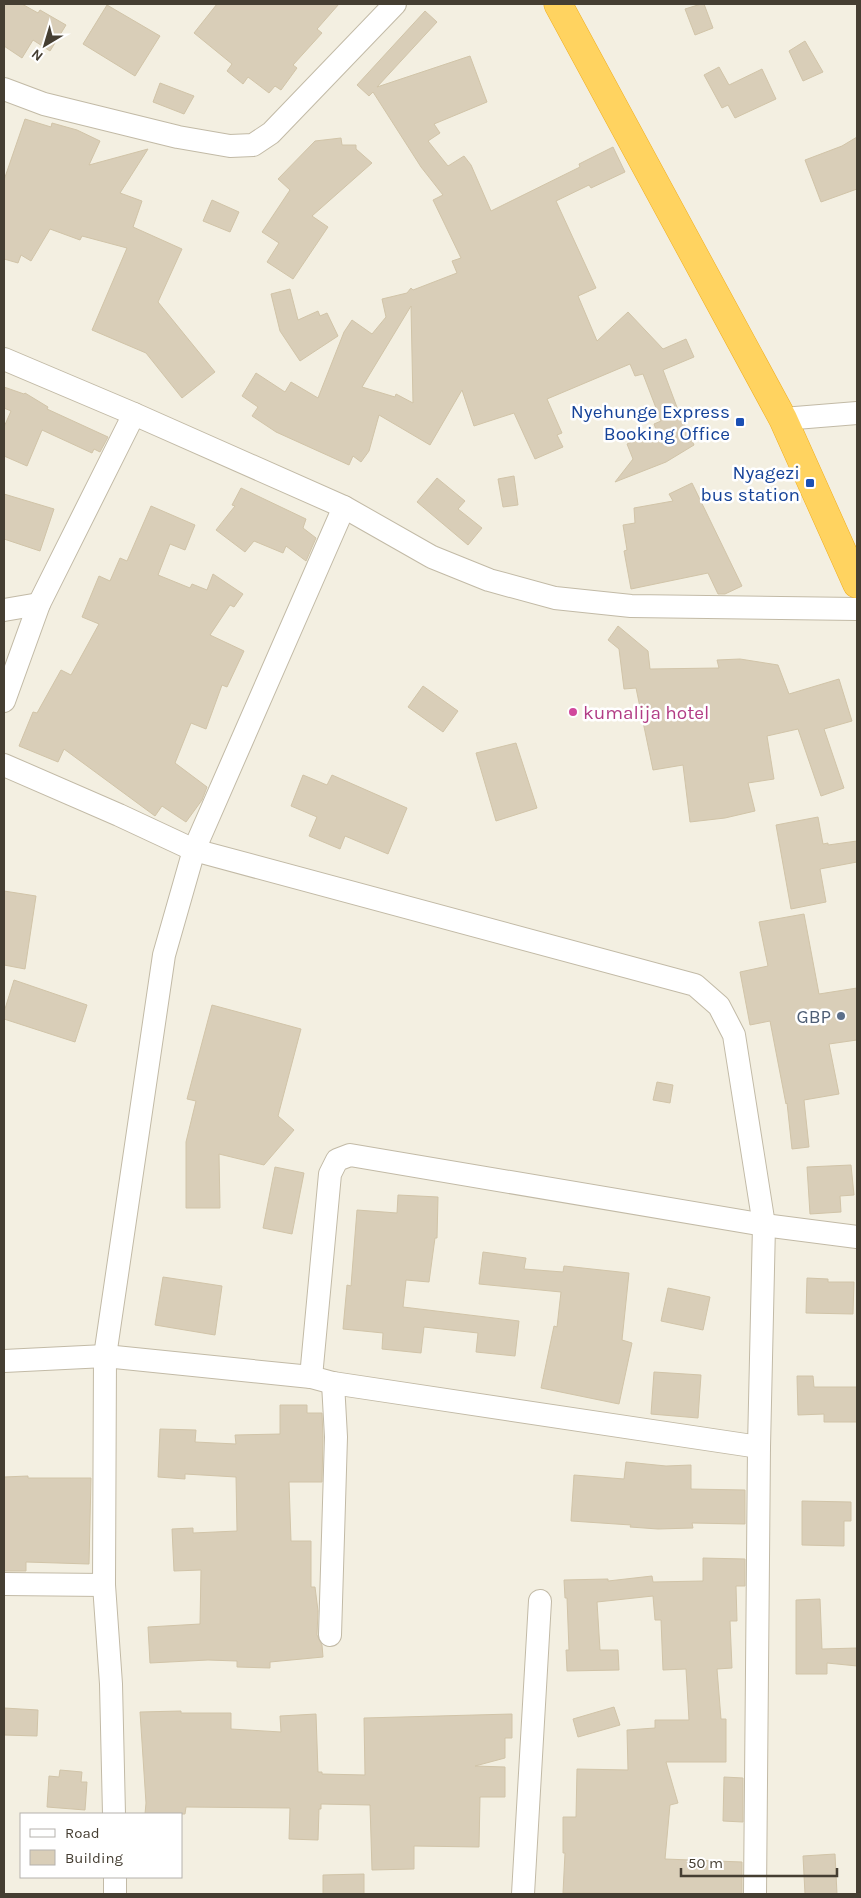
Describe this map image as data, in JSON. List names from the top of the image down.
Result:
{
  "places": {
    "transit": ["Nyehunge Express Booking Office", "Nyagezi bus station"],
    "other": ["kumalija hotel", "GBP"]
  },
  "legend": ["Road", "Building"],
  "scale_bar": "50 m",
  "north": "bottom left"
}
